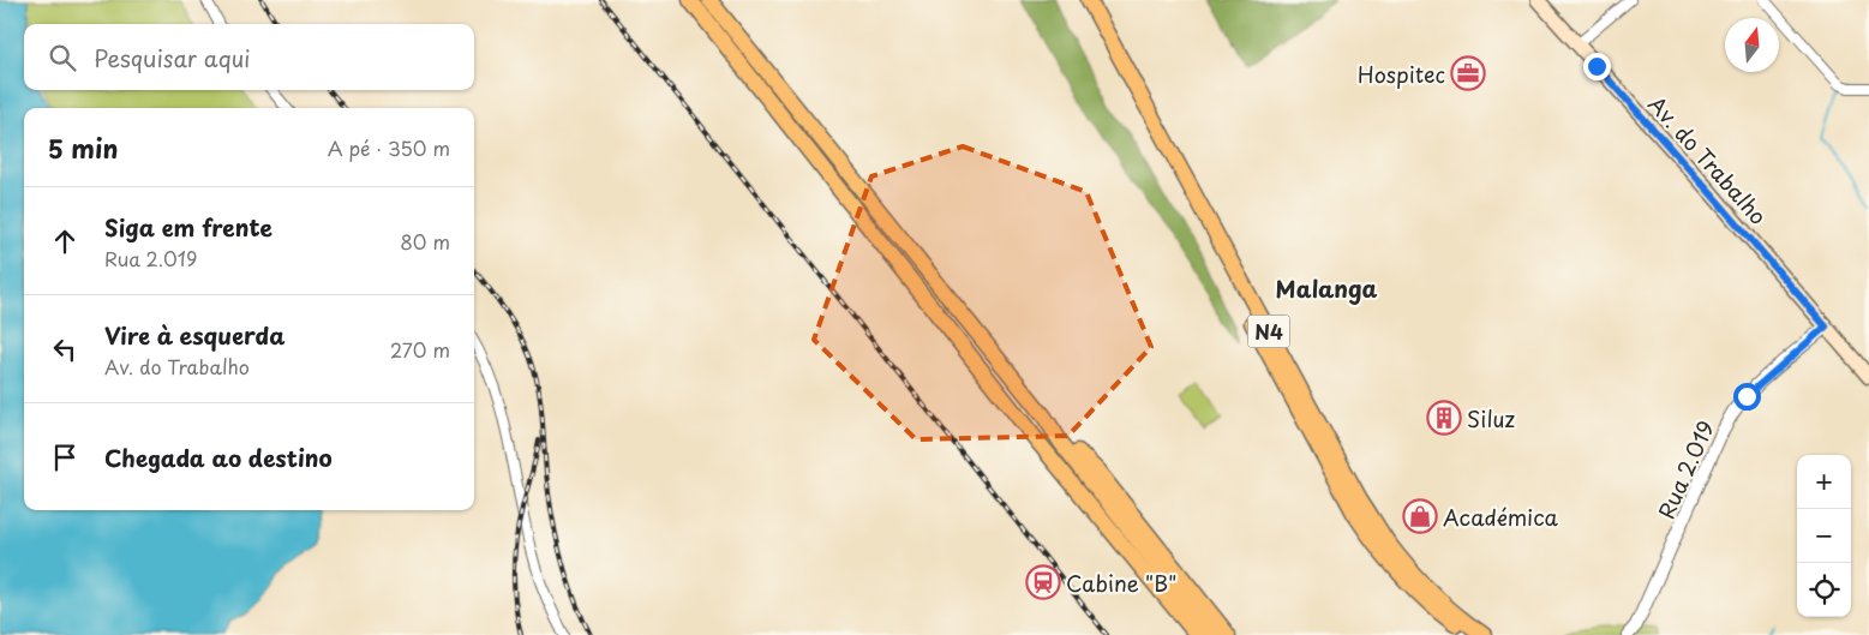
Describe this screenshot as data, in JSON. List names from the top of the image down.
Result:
{
  "streets": {
    "highway": ["N4"],
    "main road": ["Av. do Trabalho"],
    "street": ["Rua 2.019"]
  },
  "crossings": [
    ["Av. do Trabalho", "Rua 2.019"]
  ],
  "districts": ["Malanga"],
  "places": {
    "office": ["Hospitec"],
    "building": ["Siluz"],
    "shop": ["Académica"],
    "station": ["Cabine \"B\""]
  },
  "north": "top",
  "page": {
    "search": "Pesquisar aqui",
    "heading": ["5 min", "A pé · 350 m"],
    "list": [
      ["Siga em frente", "Rua 2.019", "80 m"],
      ["Vire à esquerda", "Av. do Trabalho", "270 m"],
      "Chegada ao destino"
    ],
    "map_buttons": ["+", "−"]
  }
}
